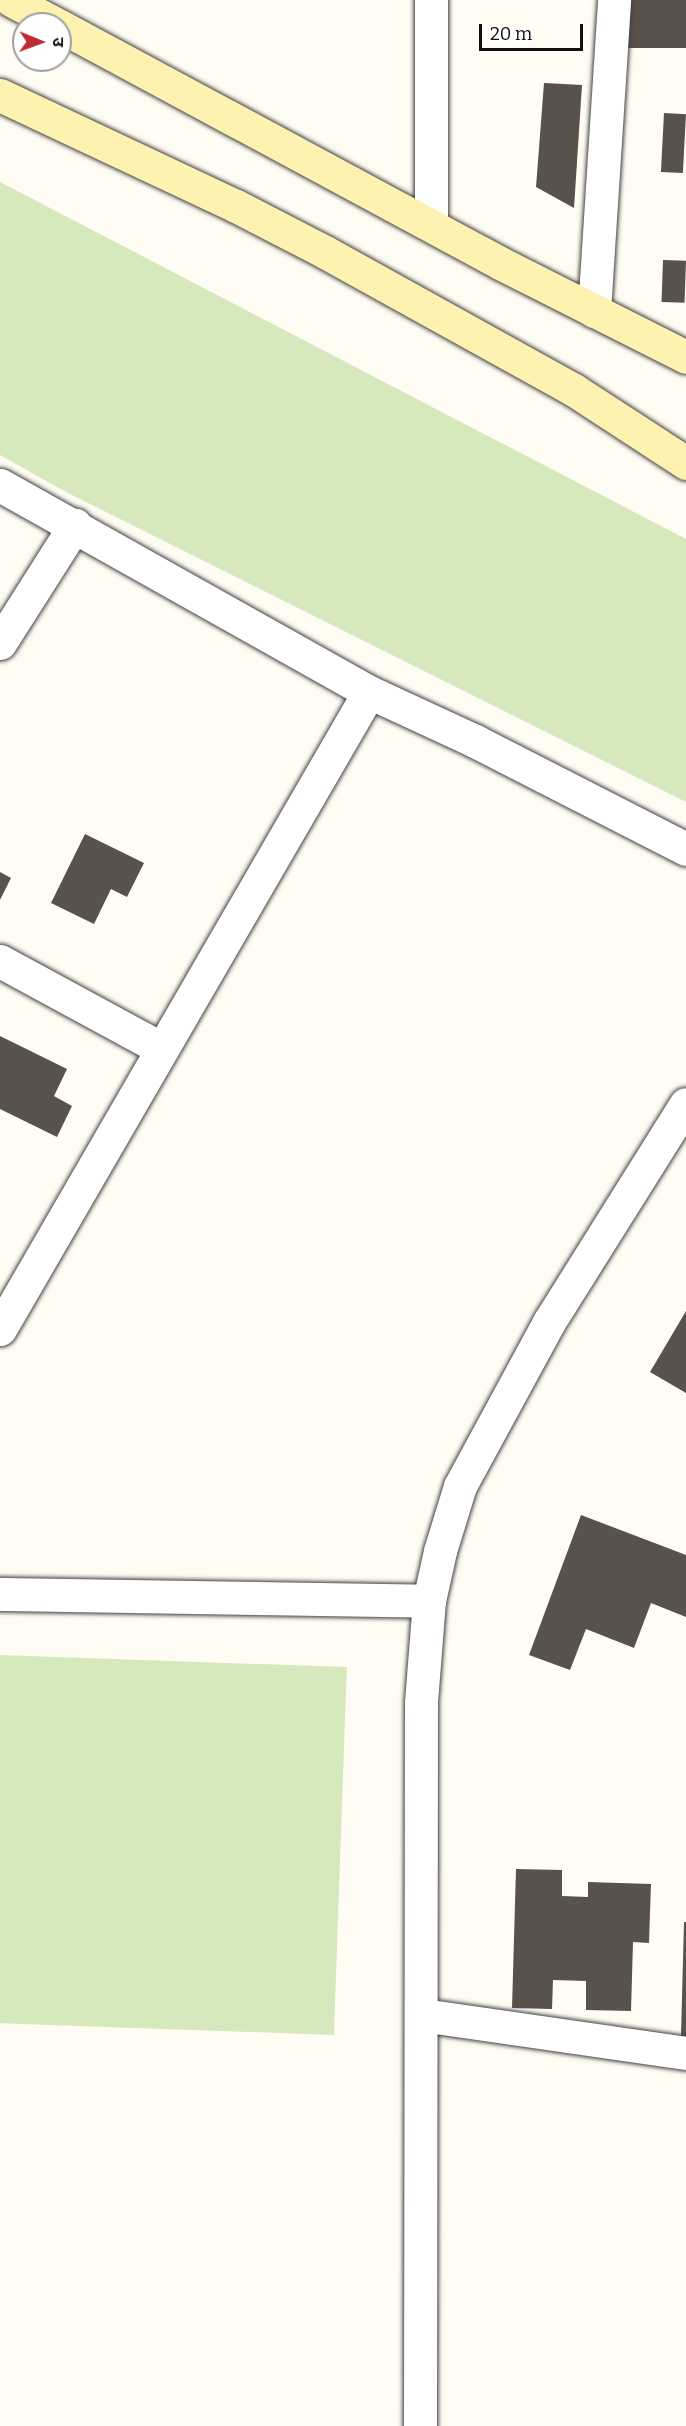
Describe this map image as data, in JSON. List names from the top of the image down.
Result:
{
  "scale_bar": "20 m",
  "north": "right"
}
